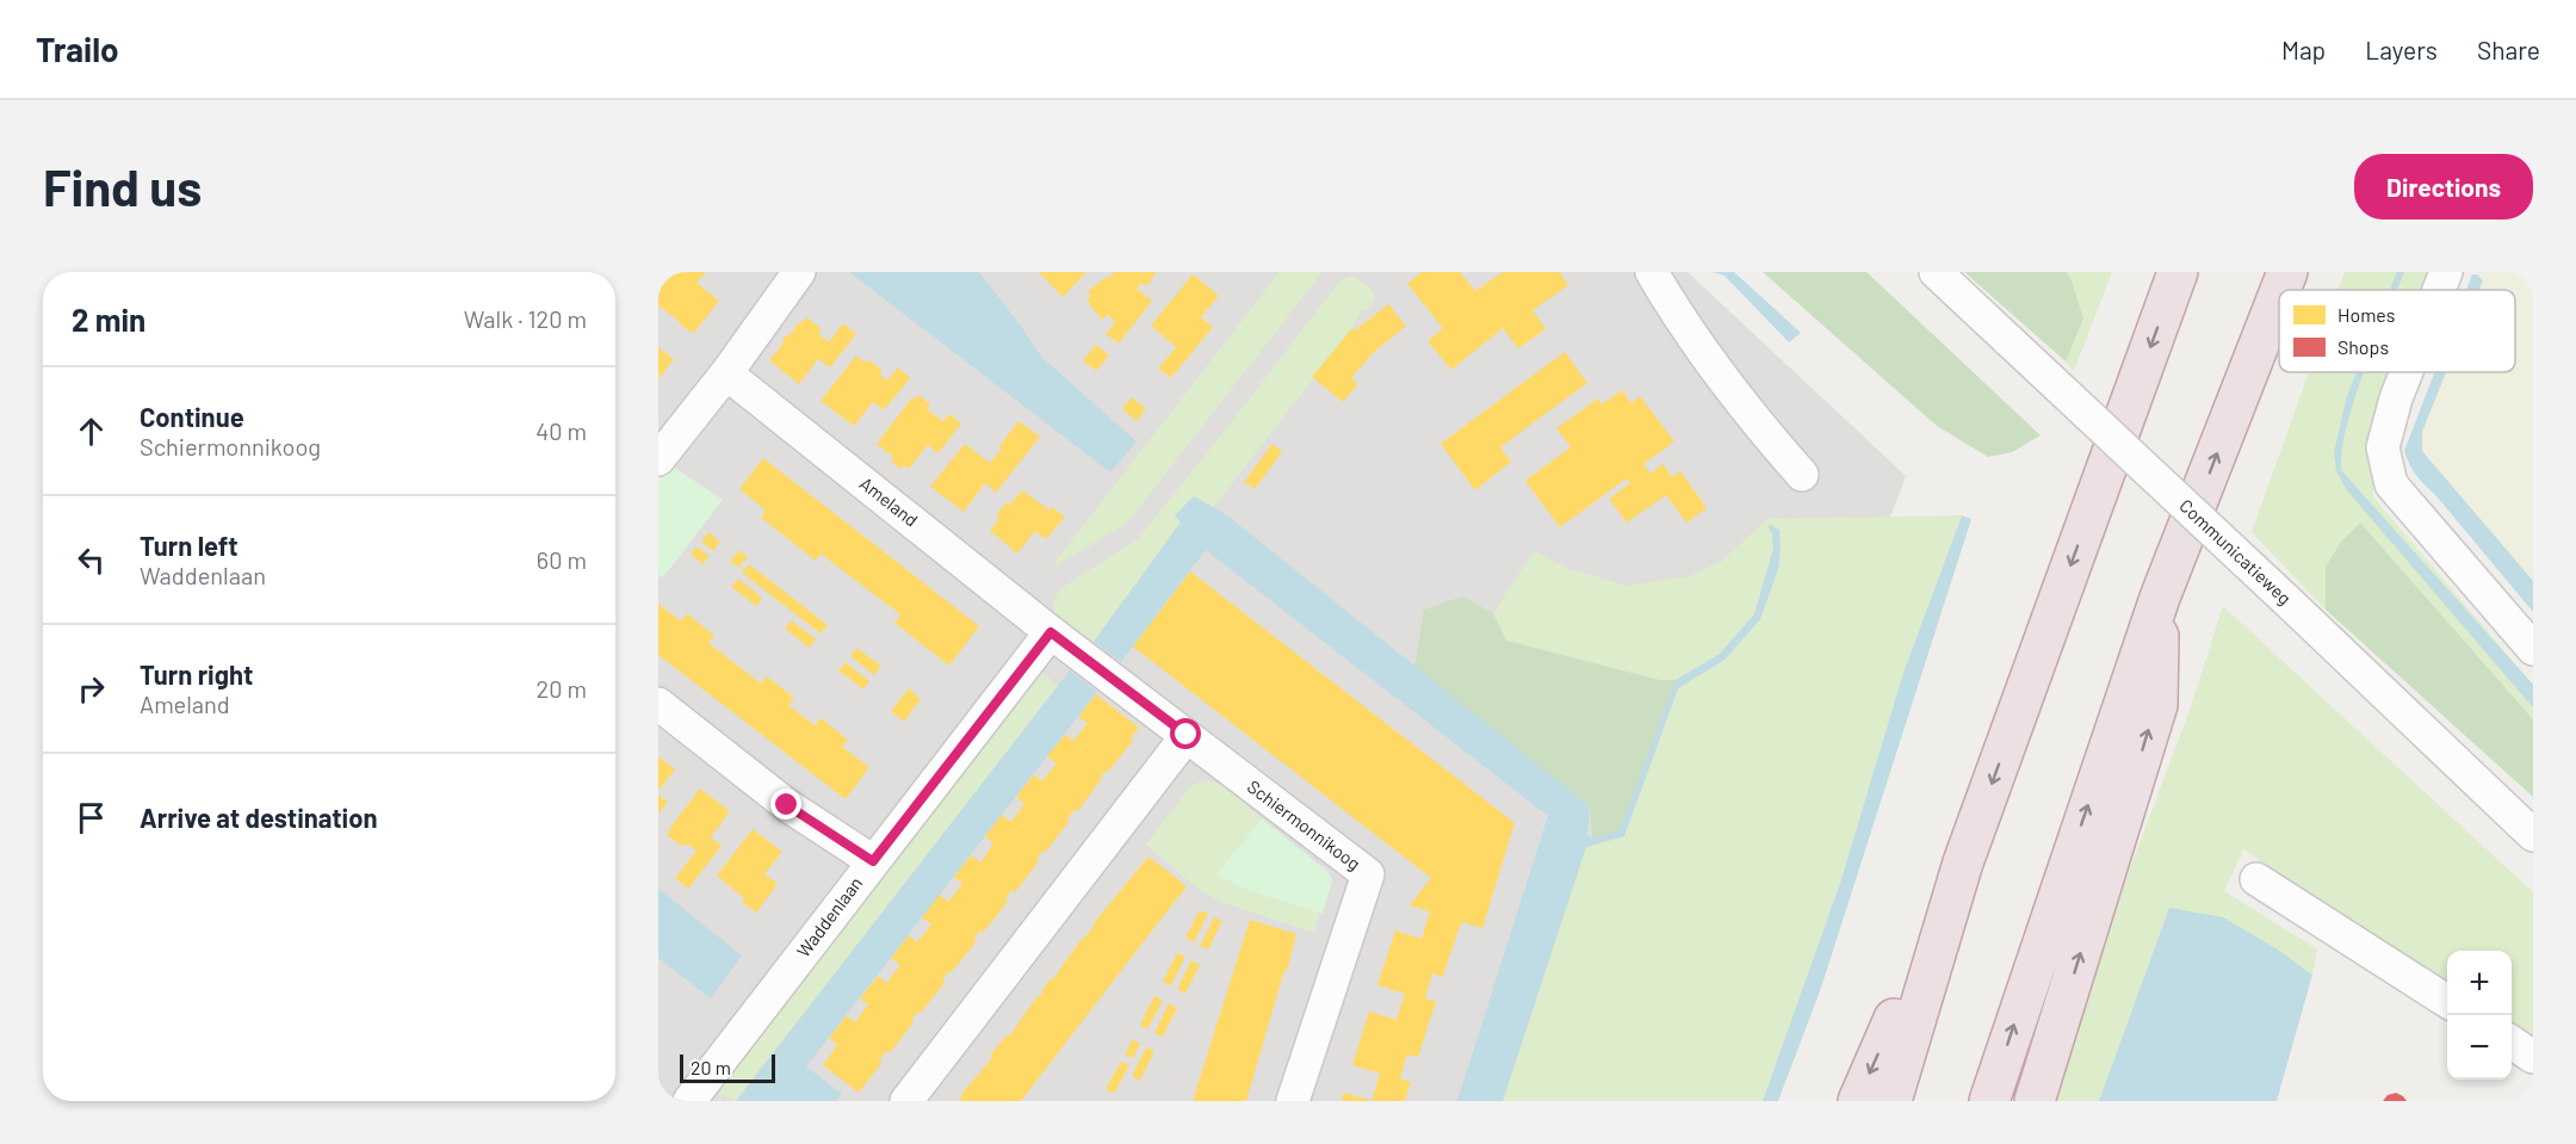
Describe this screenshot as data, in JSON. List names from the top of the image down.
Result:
{
  "streets": {
    "street": [
      "Ameland",
      "Communicatieweg",
      "Schiermonnikoog",
      "Waddenlaan"
    ]
  },
  "crossings": [
    ["Ameland", "Schiermonnikoog"],
    ["Ameland", "Waddenlaan"],
    ["Schiermonnikoog", "Waddenlaan"]
  ],
  "legend": ["Homes", "Shops"],
  "scale_bar": "20 m",
  "page": {
    "header": "Trailo",
    "nav": ["Map", "Layers", "Share"],
    "buttons": "Directions",
    "title": "Find us",
    "heading": ["2 min", "Walk · 120 m"],
    "list": [
      ["Continue", "Schiermonnikoog", "40 m"],
      ["Turn left", "Waddenlaan", "60 m"],
      ["Turn right", "Ameland", "20 m"],
      "Arrive at destination"
    ],
    "map_buttons": ["+", "−"],
    "scale": "20 m"
  }
}
